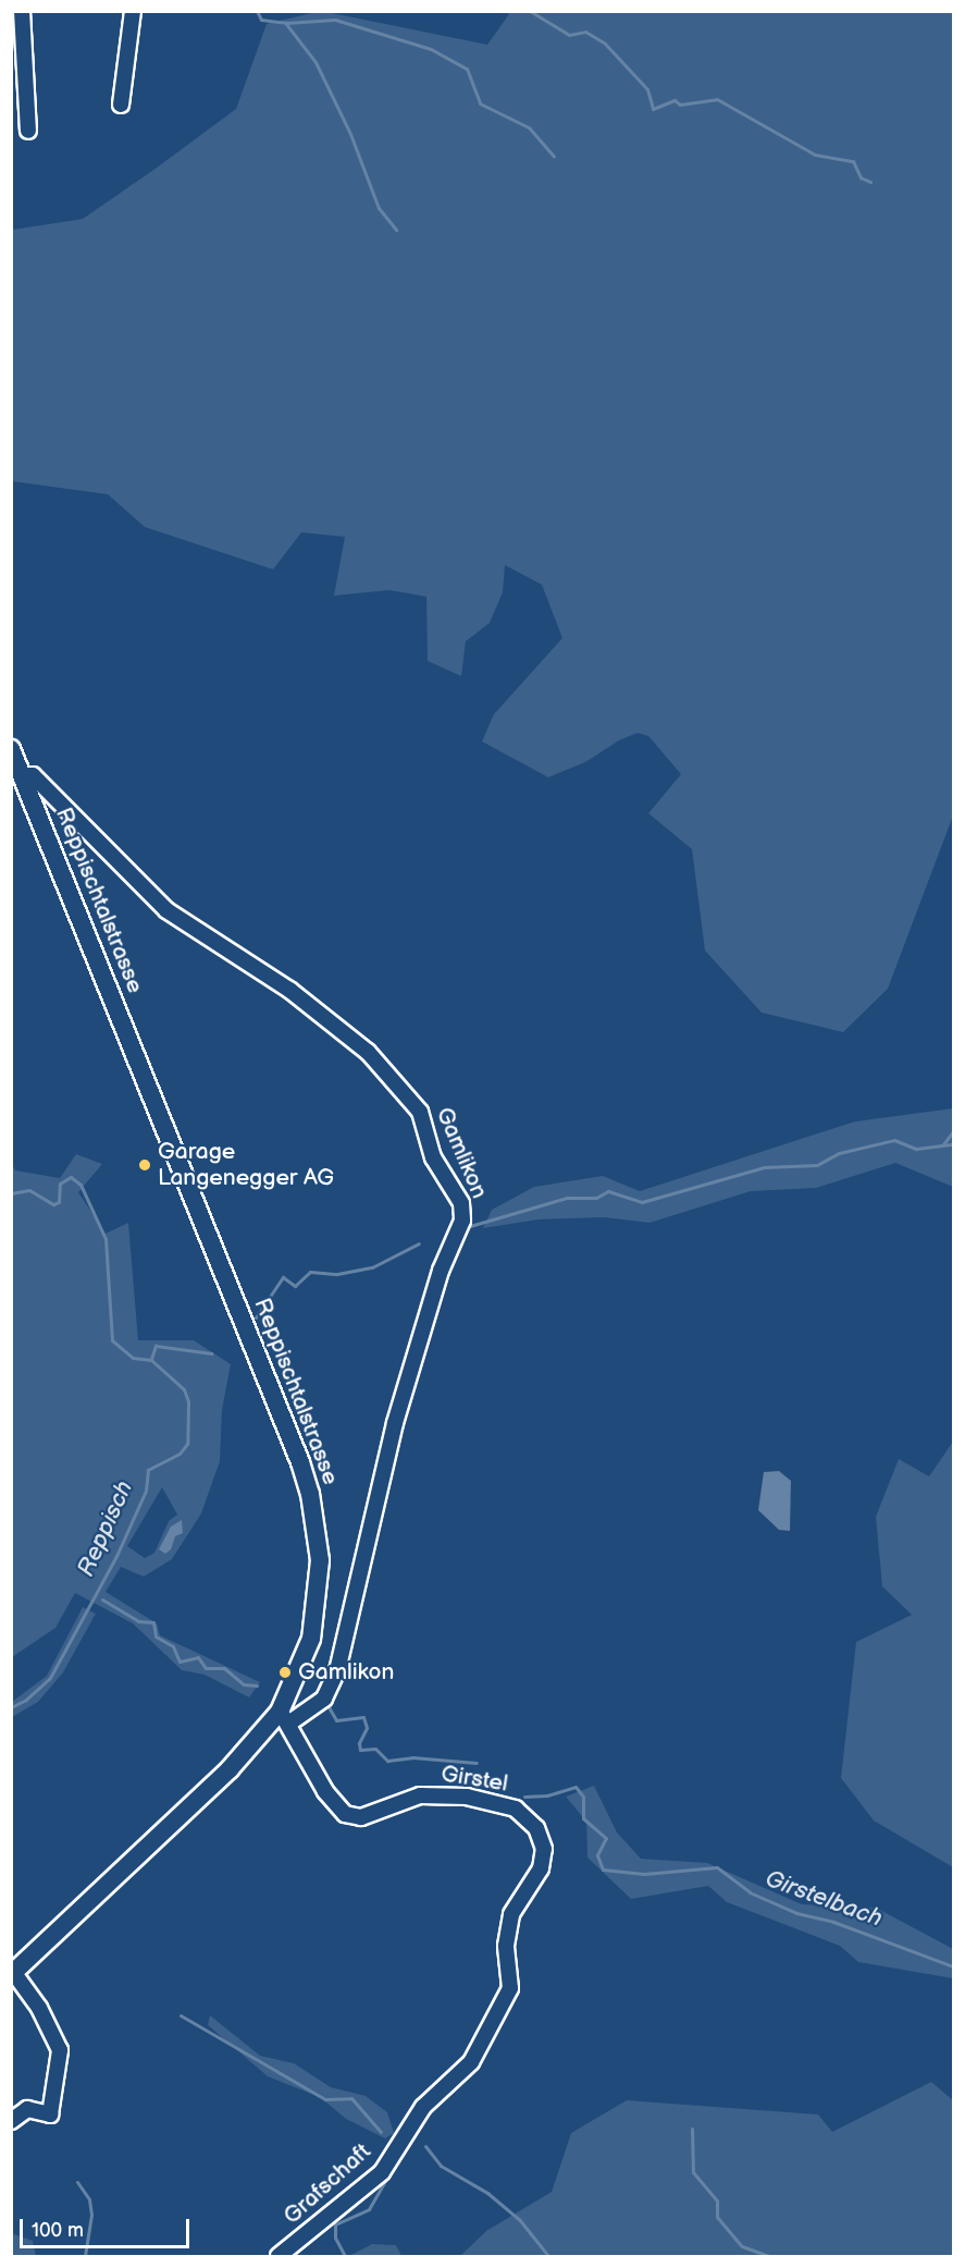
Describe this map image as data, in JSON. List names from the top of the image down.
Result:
{
  "streets": {
    "main road": ["Reppischtalstrasse"],
    "street": ["Gamlikon", "Girstel", "Grafschaft"]
  },
  "crossings": [
    ["Reppischtalstrasse", "Gamlikon"],
    ["Reppischtalstrasse", "Girstel"],
    ["Gamlikon", "Girstel"],
    ["Girstel", "Grafschaft"]
  ],
  "water": ["Reppisch", "Girstelbach"],
  "places": ["Garage Langenegger AG", "Gamlikon"],
  "scale_bar": "100 m"
}
